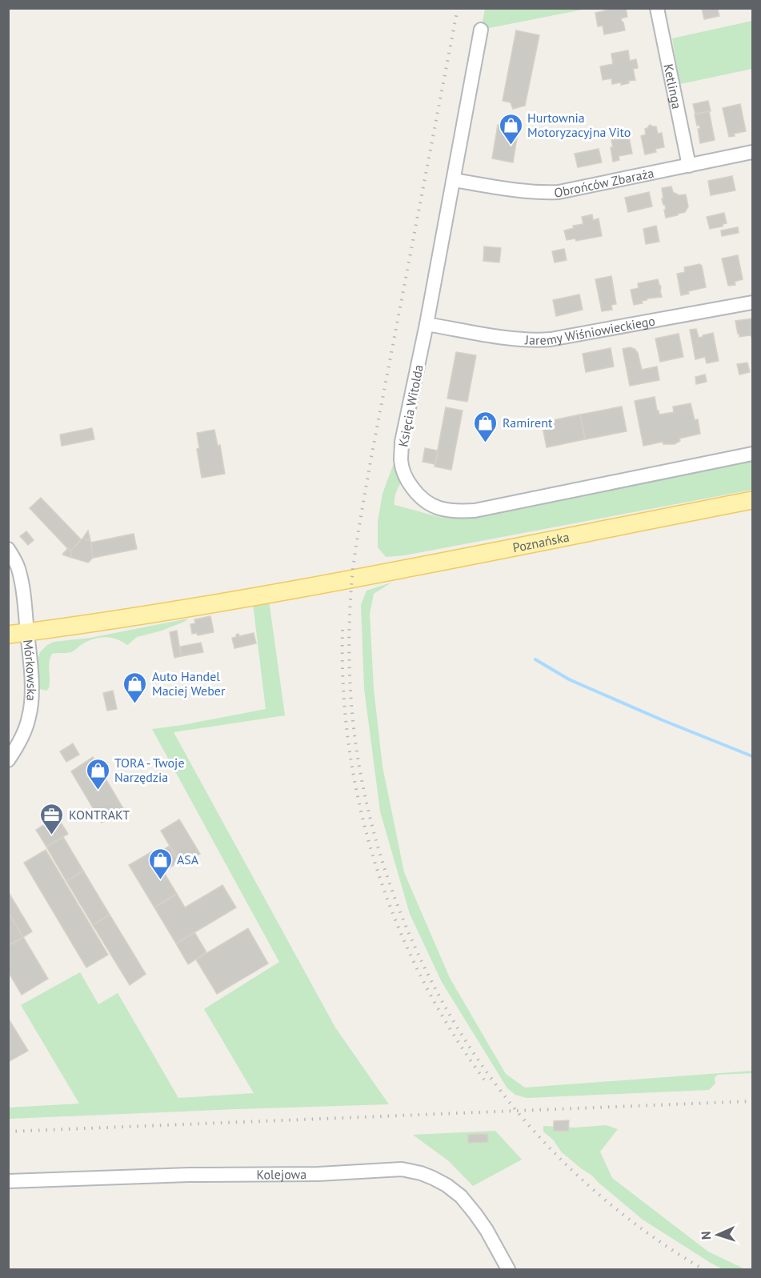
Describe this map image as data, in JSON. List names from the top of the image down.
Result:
{
  "streets": {
    "main road": ["Poznańska"],
    "street": [
      "Ketlinga",
      "Obrońców Zbaraża",
      "Jaremy Wiśniowieckiego",
      "Księcia Witolda",
      "Mórkowska",
      "Kolejowa"
    ]
  },
  "crossings": [
    ["Ketlinga", "Obrońców Zbaraża"],
    ["Obrońców Zbaraża", "Księcia Witolda"],
    ["Jaremy Wiśniowieckiego", "Księcia Witolda"],
    ["Poznańska", "Mórkowska"]
  ],
  "places": {
    "shop": [
      "Hurtownia Motoryzacyjna Vito",
      "Ramirent",
      "Auto Handel Maciej Weber",
      "TORA - Twoje Narzędzia",
      "ASA"
    ],
    "office": ["KONTRAKT"]
  },
  "north": "left"
}
